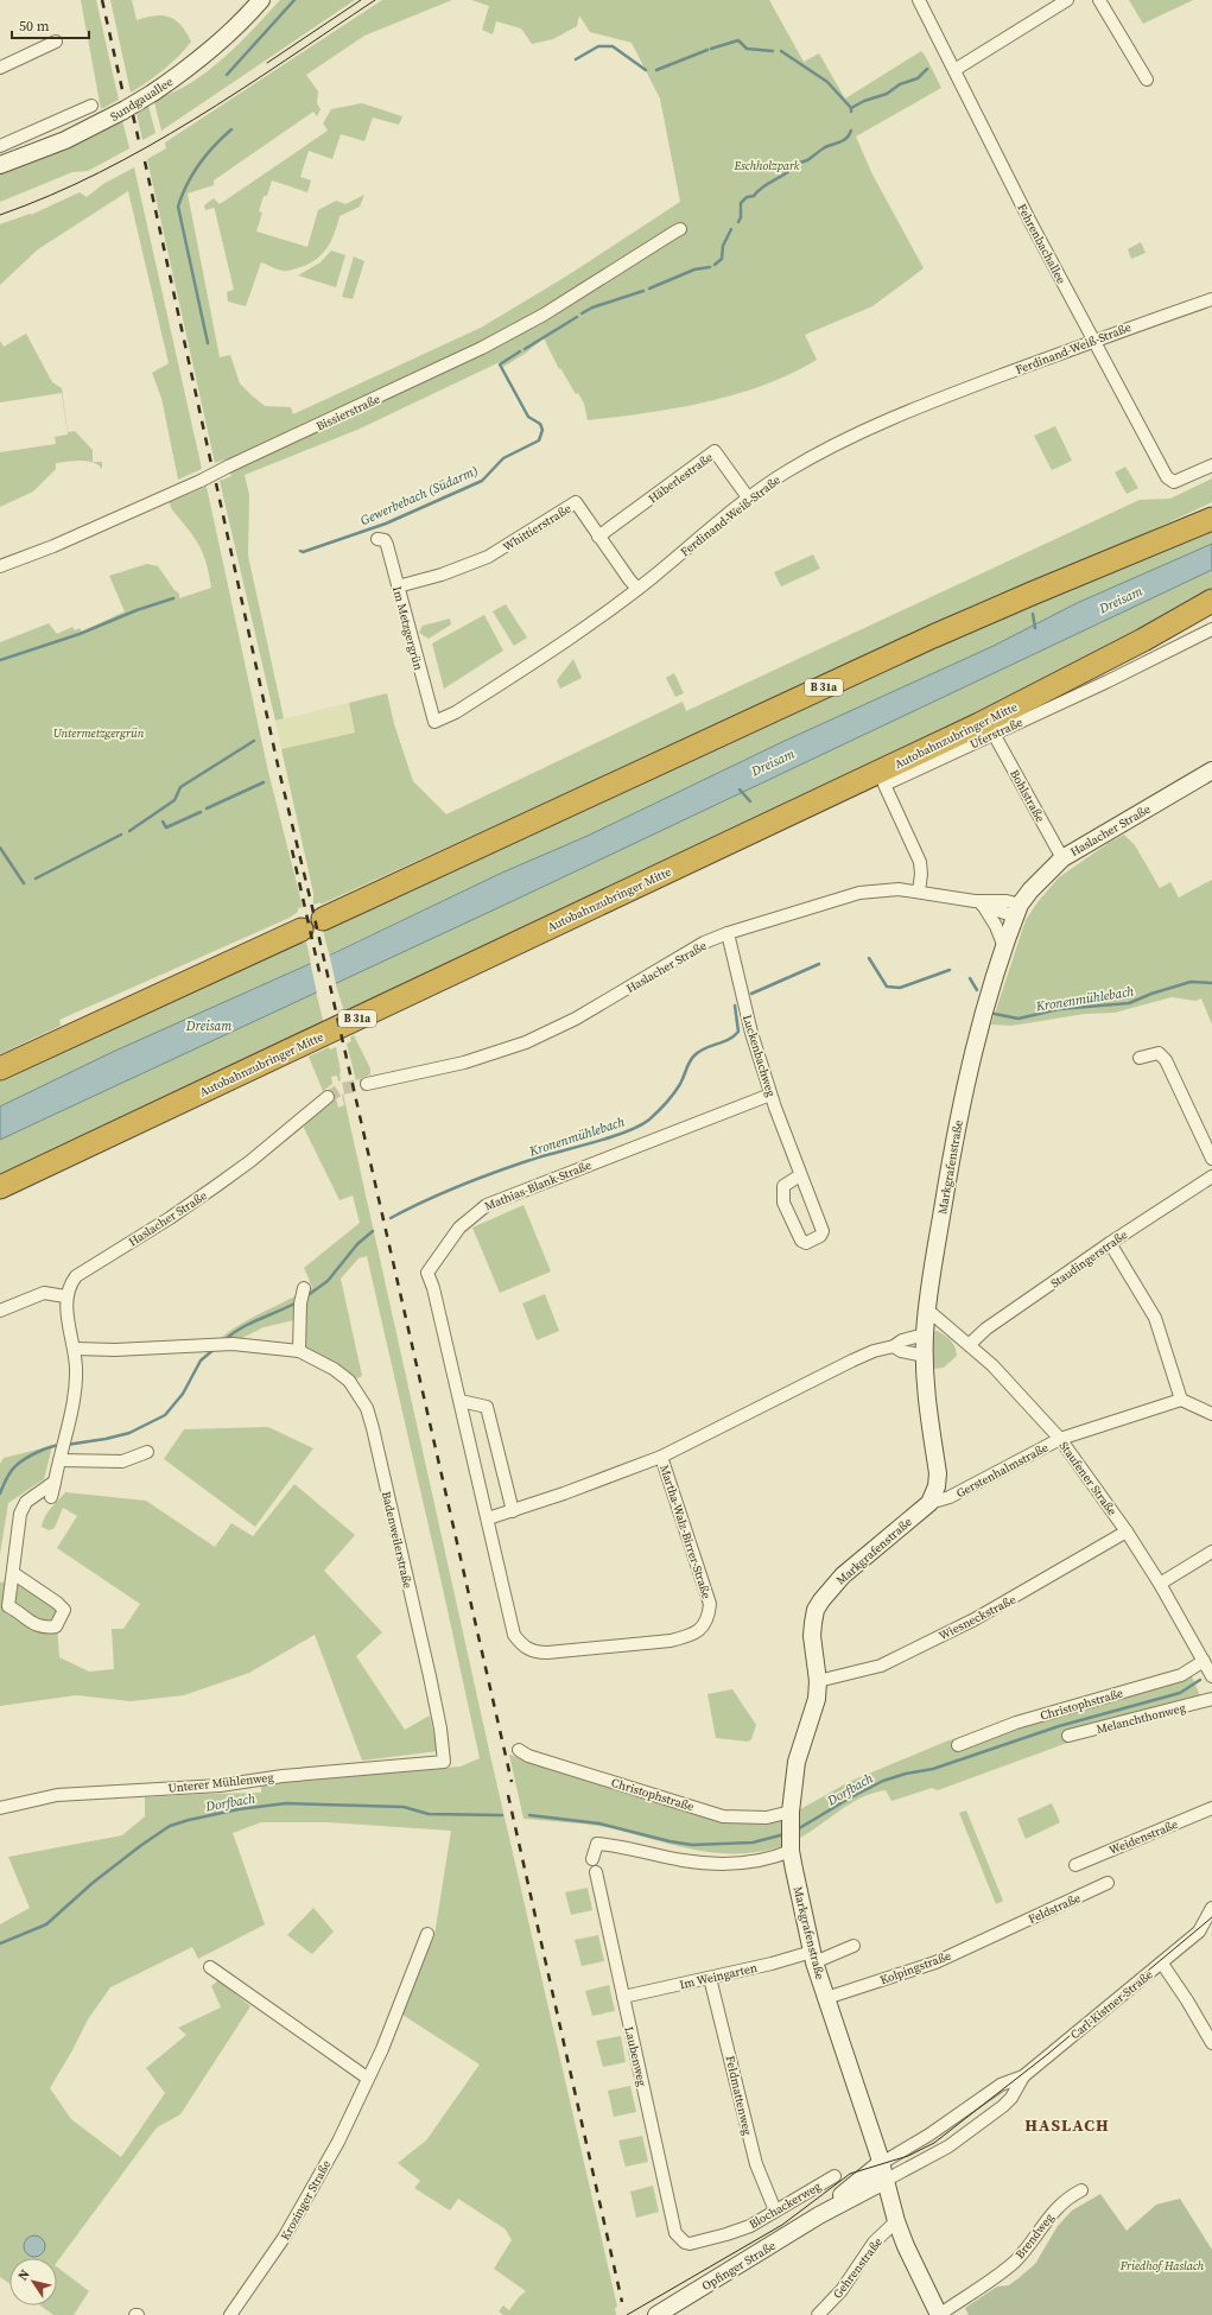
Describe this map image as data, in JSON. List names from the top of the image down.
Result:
{
  "streets": {
    "highway": ["B 31a", "Autobahnzubringer Mitte"],
    "street": [
      "Sundgauallee",
      "Fehrenbachallee",
      "Ferdinand-Weiß-Straße",
      "Bissierstraße",
      "Häberlestraße",
      "Whittierstraße",
      "Im Metzgergrün",
      "Uferstraße",
      "Bohlstraße",
      "Haslacher Straße",
      "Luckenbachweg",
      "Markgrafenstraße",
      "Mathias-Blank-Straße",
      "Staudingerstraße",
      "Gerstenhalmstraße",
      "Staufener Straße",
      "Martha-Walz-Birrer-Straße",
      "Badenweilerstraße",
      "Wiesneckstraße",
      "Christophstraße",
      "Melanchthonweg",
      "Unterer Mühlenweg",
      "Weidenstraße",
      "Feldstraße",
      "Kolpingstraße",
      "Im Weingarten",
      "Carl-Kistner-Straße",
      "Laubenweg",
      "Feldmattenweg",
      "Krozinger Straße",
      "Blochackerweg",
      "Brendweg",
      "Opfinger Straße",
      "Gehrenstraße"
    ]
  },
  "crossings": [
    ["Fehrenbachallee", "Ferdinand-Weiß-Straße"],
    ["Ferdinand-Weiß-Straße", "Häberlestraße"],
    ["Ferdinand-Weiß-Straße", "Whittierstraße"],
    ["Ferdinand-Weiß-Straße", "Im Metzgergrün"],
    ["Häberlestraße", "Whittierstraße"],
    ["Whittierstraße", "Im Metzgergrün"],
    ["Uferstraße", "Bohlstraße"],
    ["Uferstraße", "Haslacher Straße"],
    ["Bohlstraße", "Haslacher Straße"],
    ["Haslacher Straße", "Luckenbachweg"],
    ["Haslacher Straße", "Markgrafenstraße"],
    ["Luckenbachweg", "Mathias-Blank-Straße"],
    ["Markgrafenstraße", "Gerstenhalmstraße"],
    ["Markgrafenstraße", "Staufener Straße"],
    ["Markgrafenstraße", "Wiesneckstraße"],
    ["Markgrafenstraße", "Christophstraße"],
    ["Markgrafenstraße", "Kolpingstraße"],
    ["Markgrafenstraße", "Im Weingarten"],
    ["Markgrafenstraße", "Carl-Kistner-Straße"],
    ["Markgrafenstraße", "Brendweg"],
    ["Markgrafenstraße", "Opfinger Straße"],
    ["Markgrafenstraße", "Gehrenstraße"],
    ["Mathias-Blank-Straße", "Martha-Walz-Birrer-Straße"],
    ["Staudingerstraße", "Staufener Straße"],
    ["Gerstenhalmstraße", "Staufener Straße"],
    ["Staufener Straße", "Wiesneckstraße"],
    ["Staufener Straße", "Christophstraße"],
    ["Badenweilerstraße", "Unterer Mühlenweg"],
    ["Feldstraße", "Kolpingstraße"],
    ["Im Weingarten", "Laubenweg"],
    ["Im Weingarten", "Feldmattenweg"],
    ["Carl-Kistner-Straße", "Opfinger Straße"],
    ["Laubenweg", "Blochackerweg"],
    ["Feldmattenweg", "Blochackerweg"]
  ],
  "districts": ["HASLACH"],
  "water": [
    "Gewerbebach (Südarm)",
    "Dreisam",
    "Kronenmühlebach",
    "Dorfbach"
  ],
  "parks": ["Eschholzpark", "Untermetzgergrün", "Friedhof Haslach"],
  "scale_bar": "50 m",
  "north": "top left"
}
